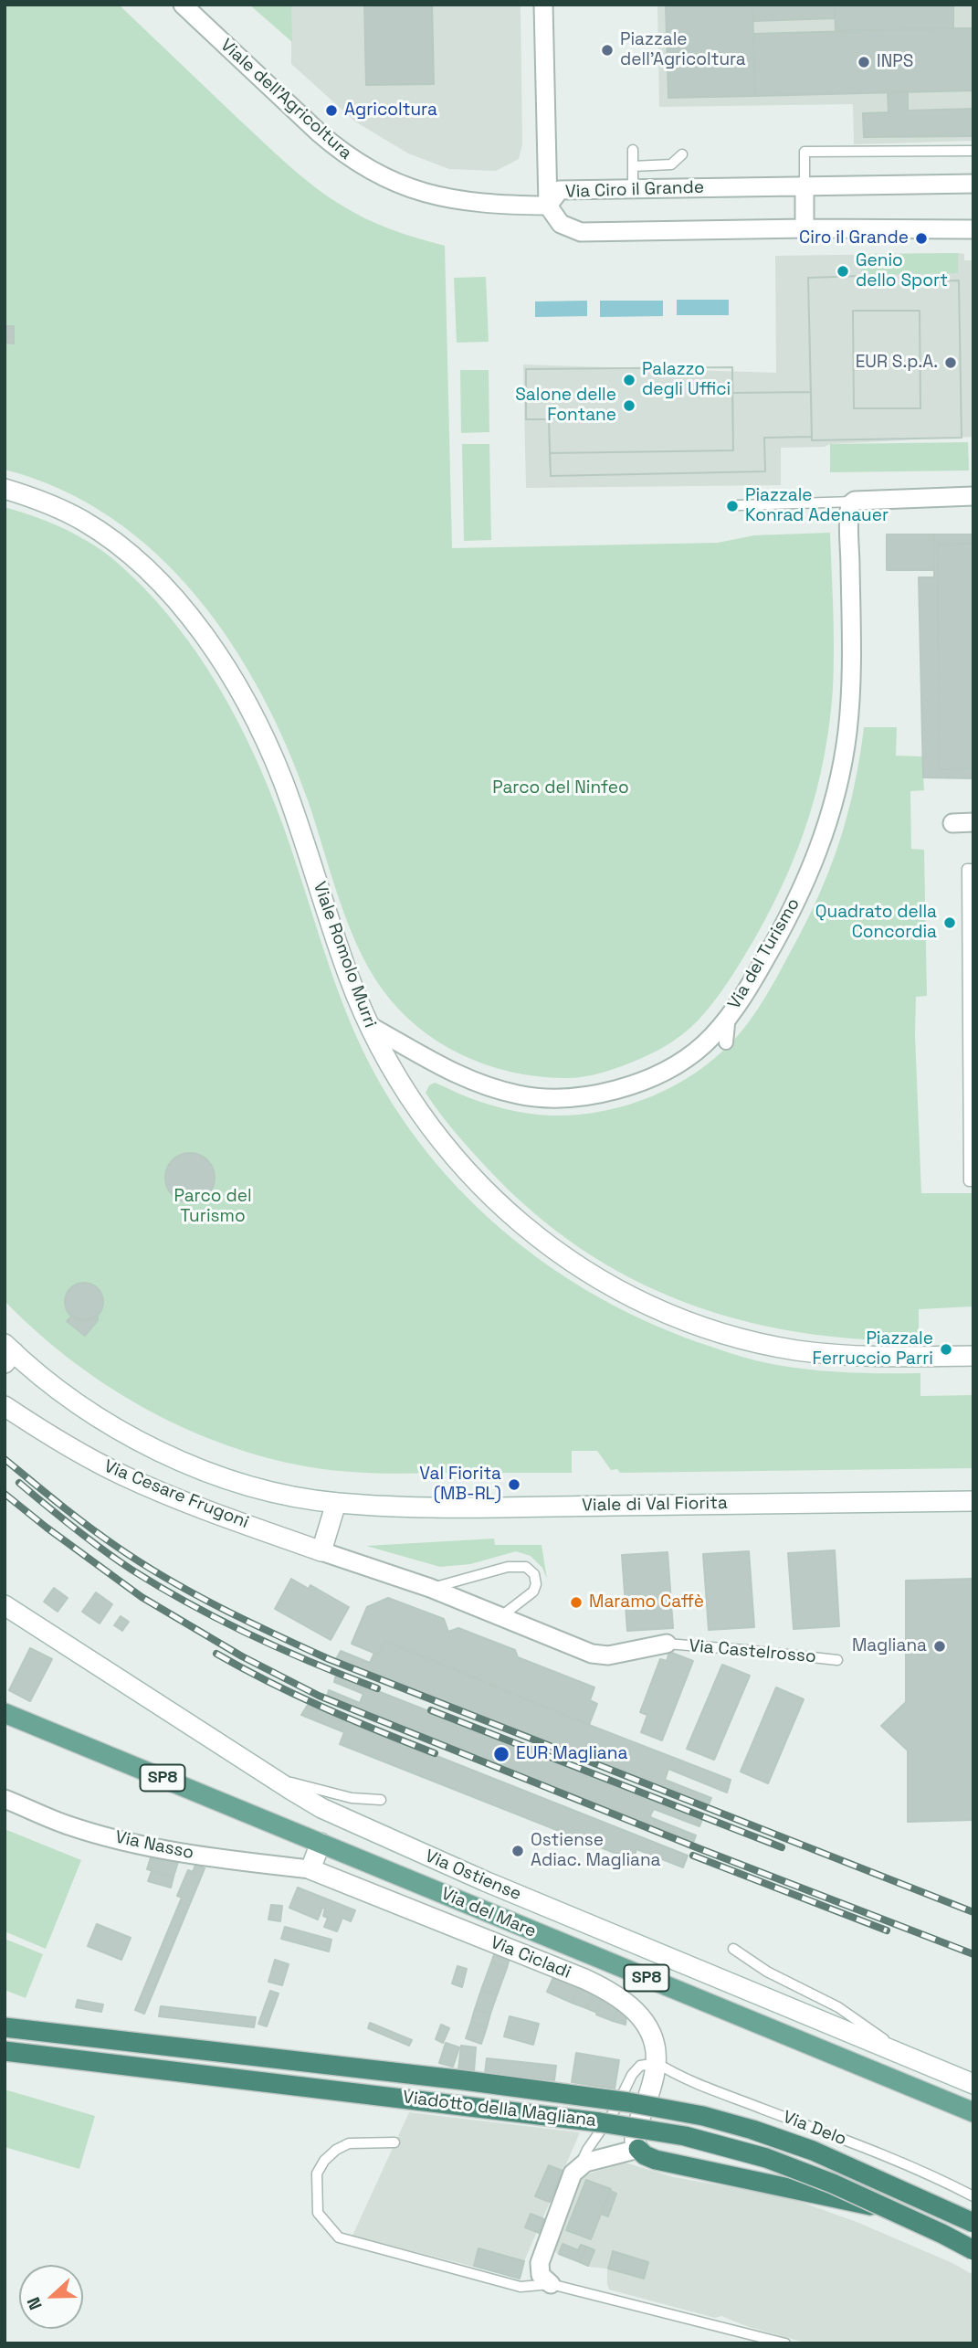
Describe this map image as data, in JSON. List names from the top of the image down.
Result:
{
  "streets": {
    "highway": ["Viadotto della Magliana"],
    "main road": ["SP8", "Via del Mare"],
    "street": [
      "Viale dell'Agricoltura",
      "Via Ciro il Grande",
      "Via del Turismo",
      "Viale Romolo Murri",
      "Via Cesare Frugoni",
      "Viale di Val Fiorita",
      "Via Nasso",
      "Via Ostiense",
      "Via Cicladi"
    ],
    "lane": ["Via Castelrosso", "Via Delo"]
  },
  "crossings": [
    ["Viale dell'Agricoltura", "Via Ciro il Grande"],
    ["Via del Turismo", "Viale Romolo Murri"],
    ["Via Nasso", "Via Cicladi"],
    ["Via Cicladi", "Via Delo"]
  ],
  "parks": ["Parco del Ninfeo", "Parco del Turismo"],
  "places": [
    "Piazzale dell'Agricoltura",
    "INPS",
    "Agricoltura",
    "Ciro il Grande",
    "Genio dello Sport",
    "EUR S.p.A.",
    "Palazzo degli Uffici",
    "Salone delle Fontane",
    "Piazzale Konrad Adenauer",
    "Quadrato della Concordia",
    "Piazzale Ferruccio Parri",
    "Val Fiorita (MB-RL)",
    "Maramo Caffè",
    "Magliana",
    "EUR Magliana",
    "Ostiense Adiac. Magliana"
  ],
  "north": "left"
}
